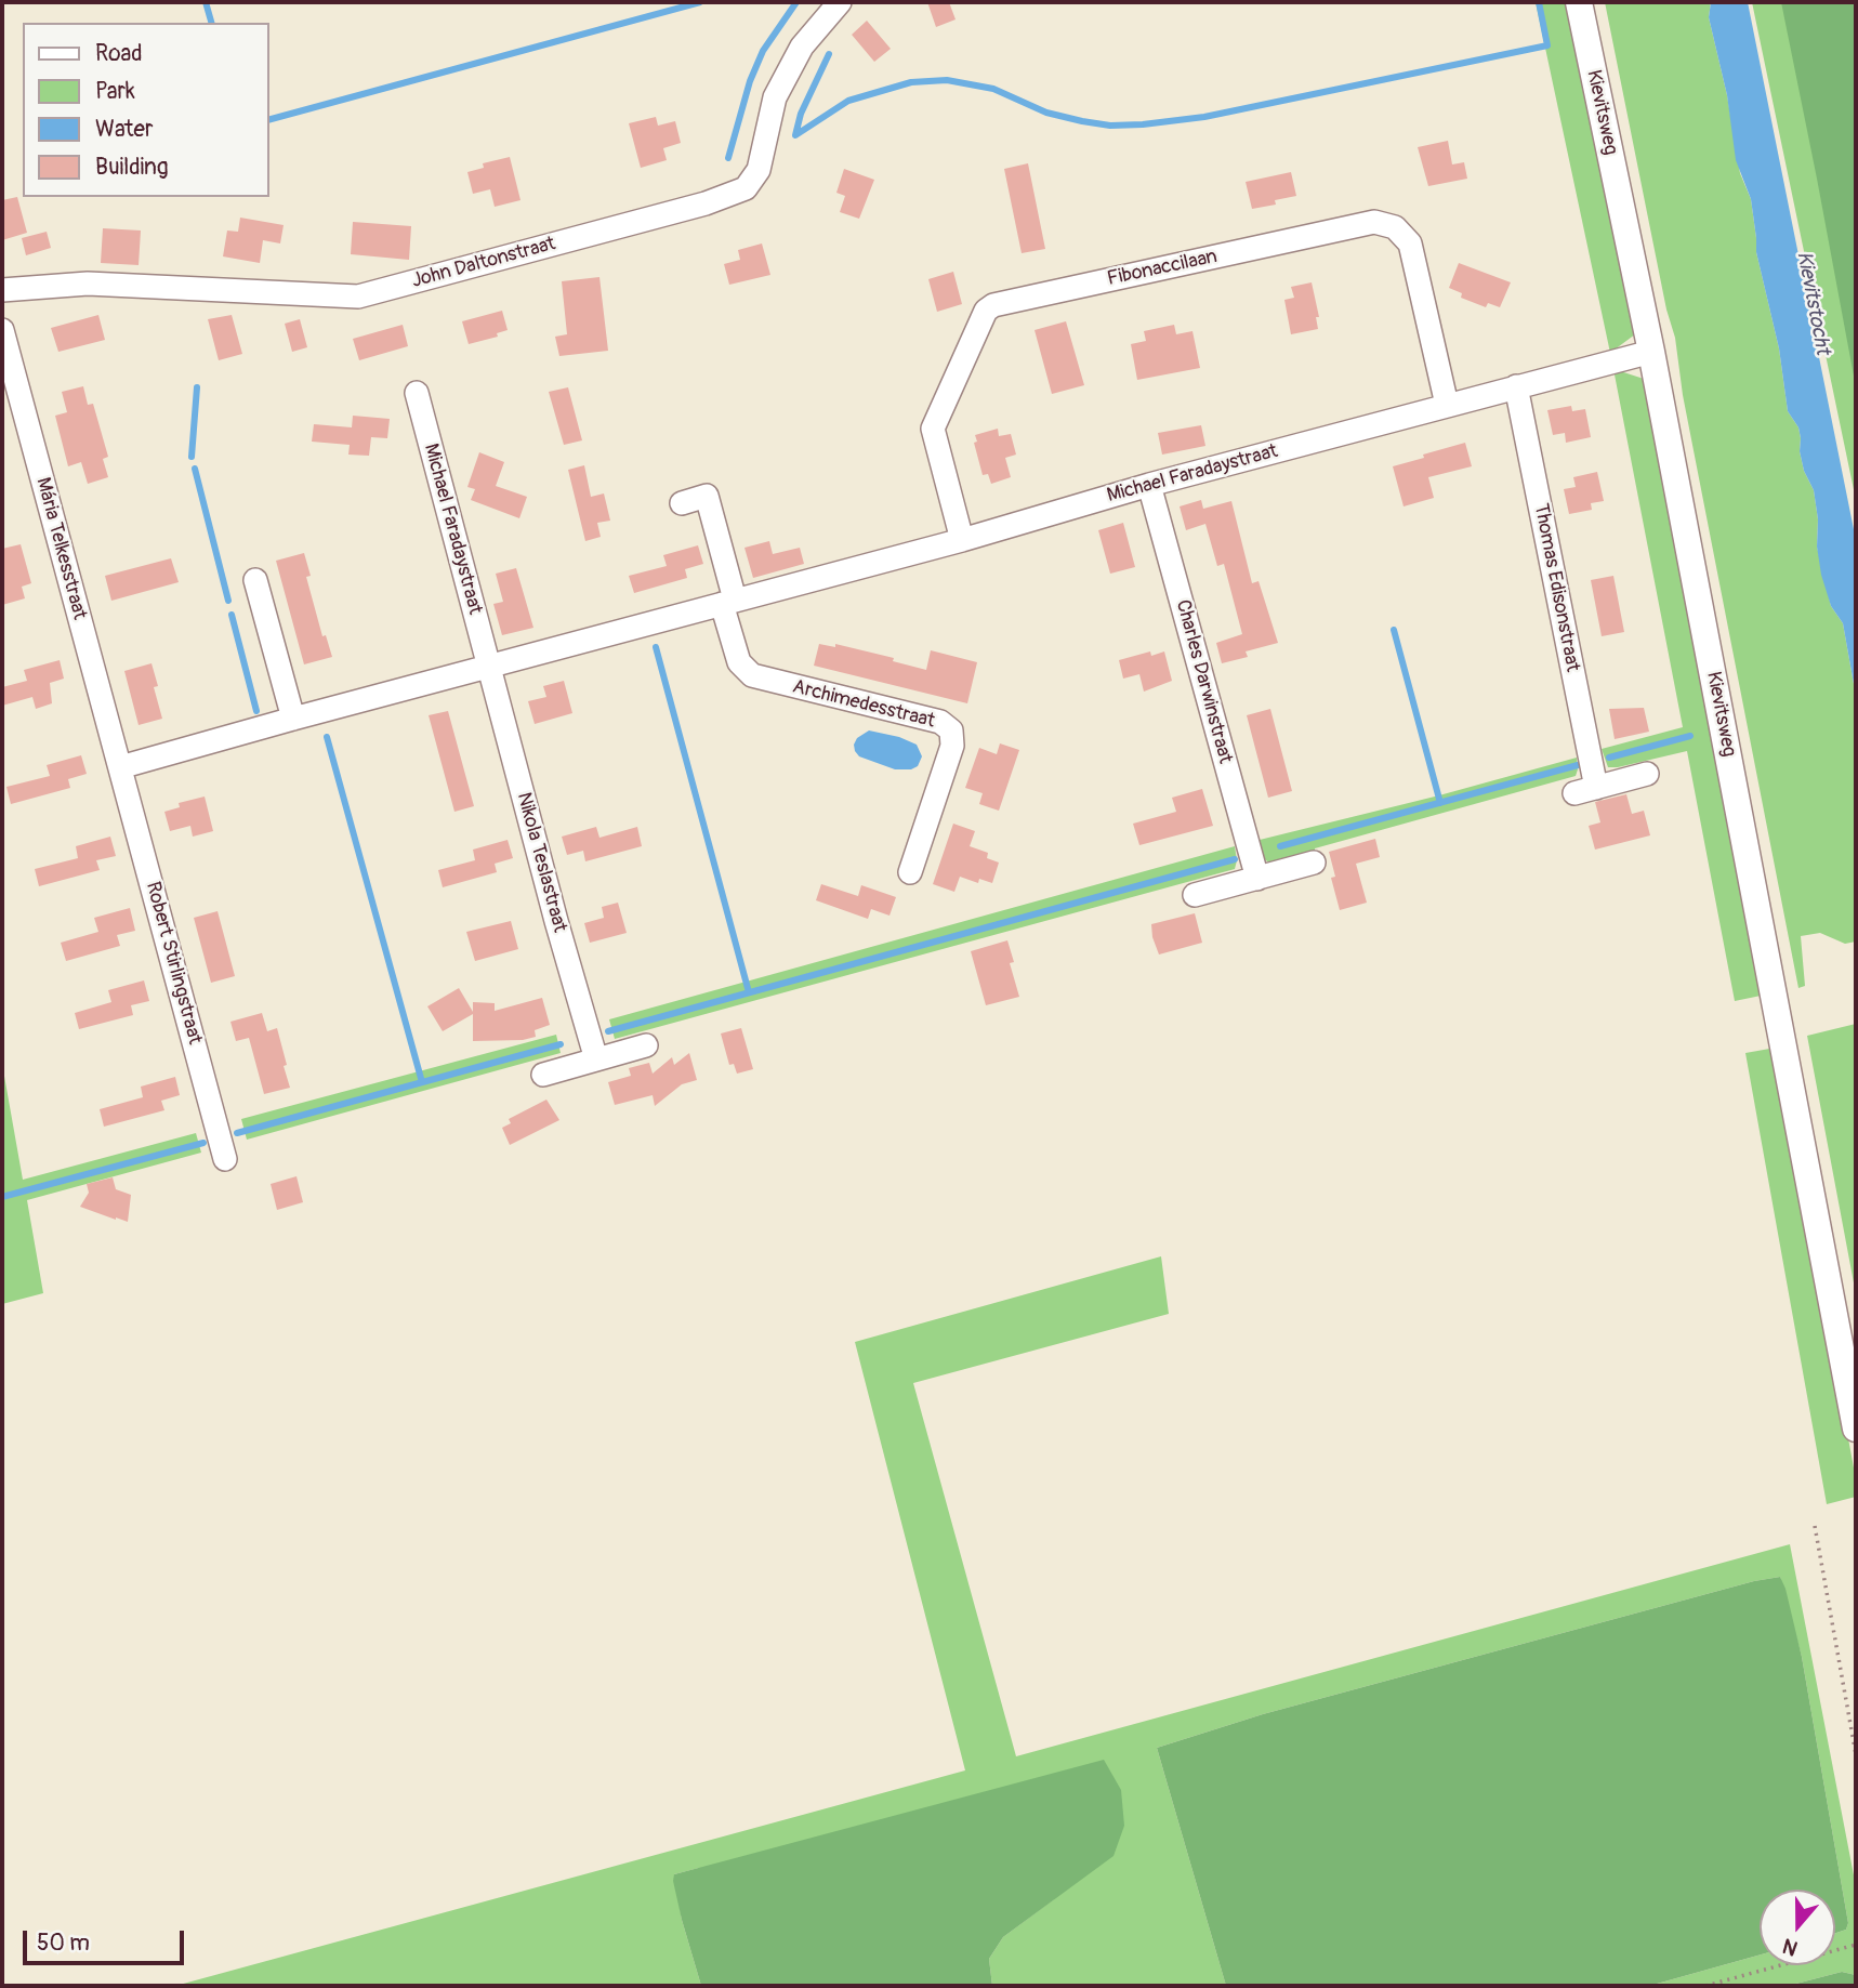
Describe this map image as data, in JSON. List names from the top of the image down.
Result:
{
  "streets": {
    "street": [
      "Kievitsweg",
      "John Daltonstraat",
      "Fibonaccilaan",
      "Michael Faradaystraat",
      "Mária Telkesstraat",
      "Thomas Edisonstraat",
      "Charles Darwinstraat",
      "Archimedesstraat",
      "Nikola Teslastraat",
      "Robert Stirlingstraat"
    ]
  },
  "crossings": [
    ["Kievitsweg", "Michael Faradaystraat"],
    ["Fibonaccilaan", "Michael Faradaystraat"],
    ["Michael Faradaystraat", "Mária Telkesstraat"],
    ["Michael Faradaystraat", "Thomas Edisonstraat"],
    ["Michael Faradaystraat", "Charles Darwinstraat"],
    ["Michael Faradaystraat", "Archimedesstraat"],
    ["Michael Faradaystraat", "Nikola Teslastraat"],
    ["Michael Faradaystraat", "Robert Stirlingstraat"],
    ["Mária Telkesstraat", "Robert Stirlingstraat"]
  ],
  "water": ["Kievitstocht"],
  "legend": [
    "Road",
    "Park",
    "Water",
    "Building"
  ],
  "scale_bar": "50 m",
  "north": "bottom"
}
